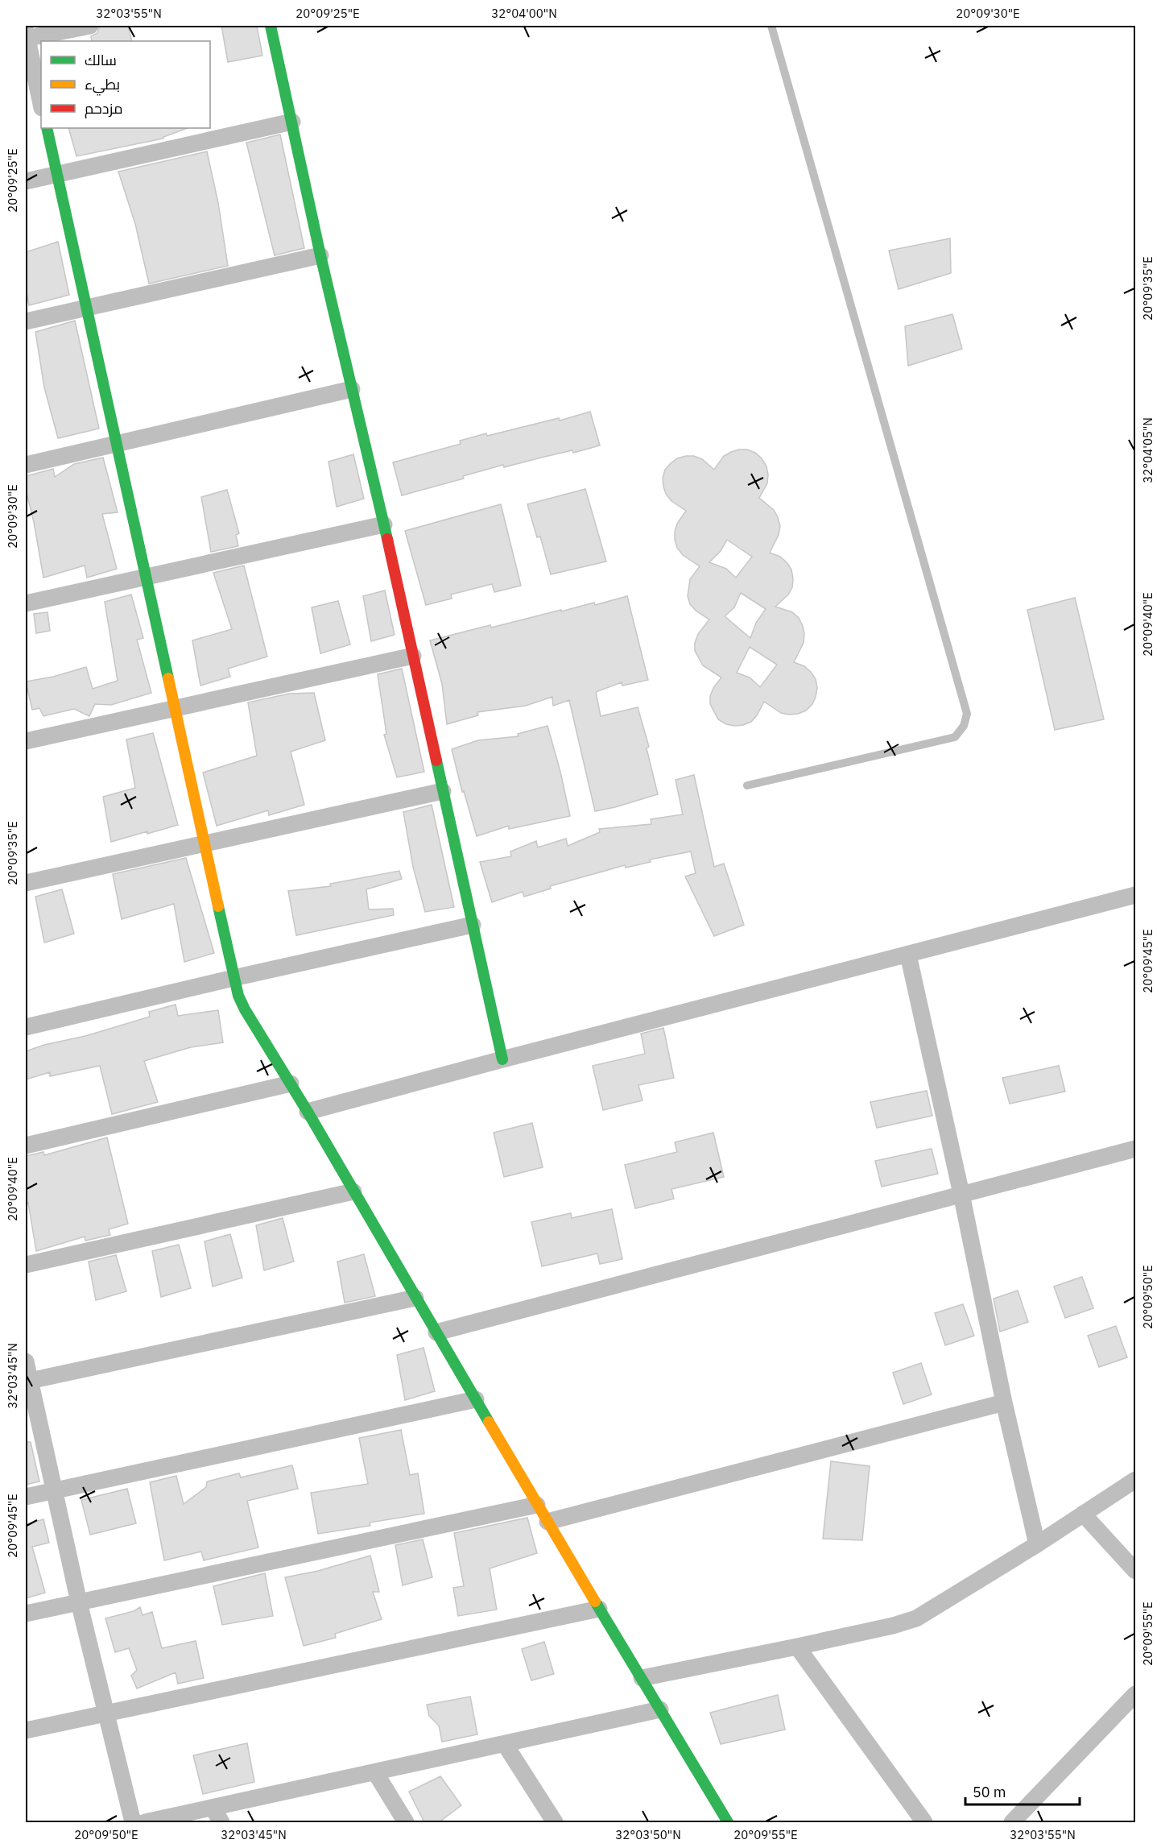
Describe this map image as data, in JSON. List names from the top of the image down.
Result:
{
  "legend": ["سالك", "بطيء", "مزدحم"],
  "scale_bar": "50 m",
  "coordinates": [
    "32°03'55\"N",
    "20°09'25\"E",
    "32°04'00\"N",
    "20°09'30\"E",
    "20°09'35\"E",
    "32°04'05\"N",
    "20°09'40\"E",
    "20°09'45\"E",
    "20°09'50\"E",
    "32°03'45\"N",
    "20°09'55\"E",
    "32°03'50\"N"
  ]
}
